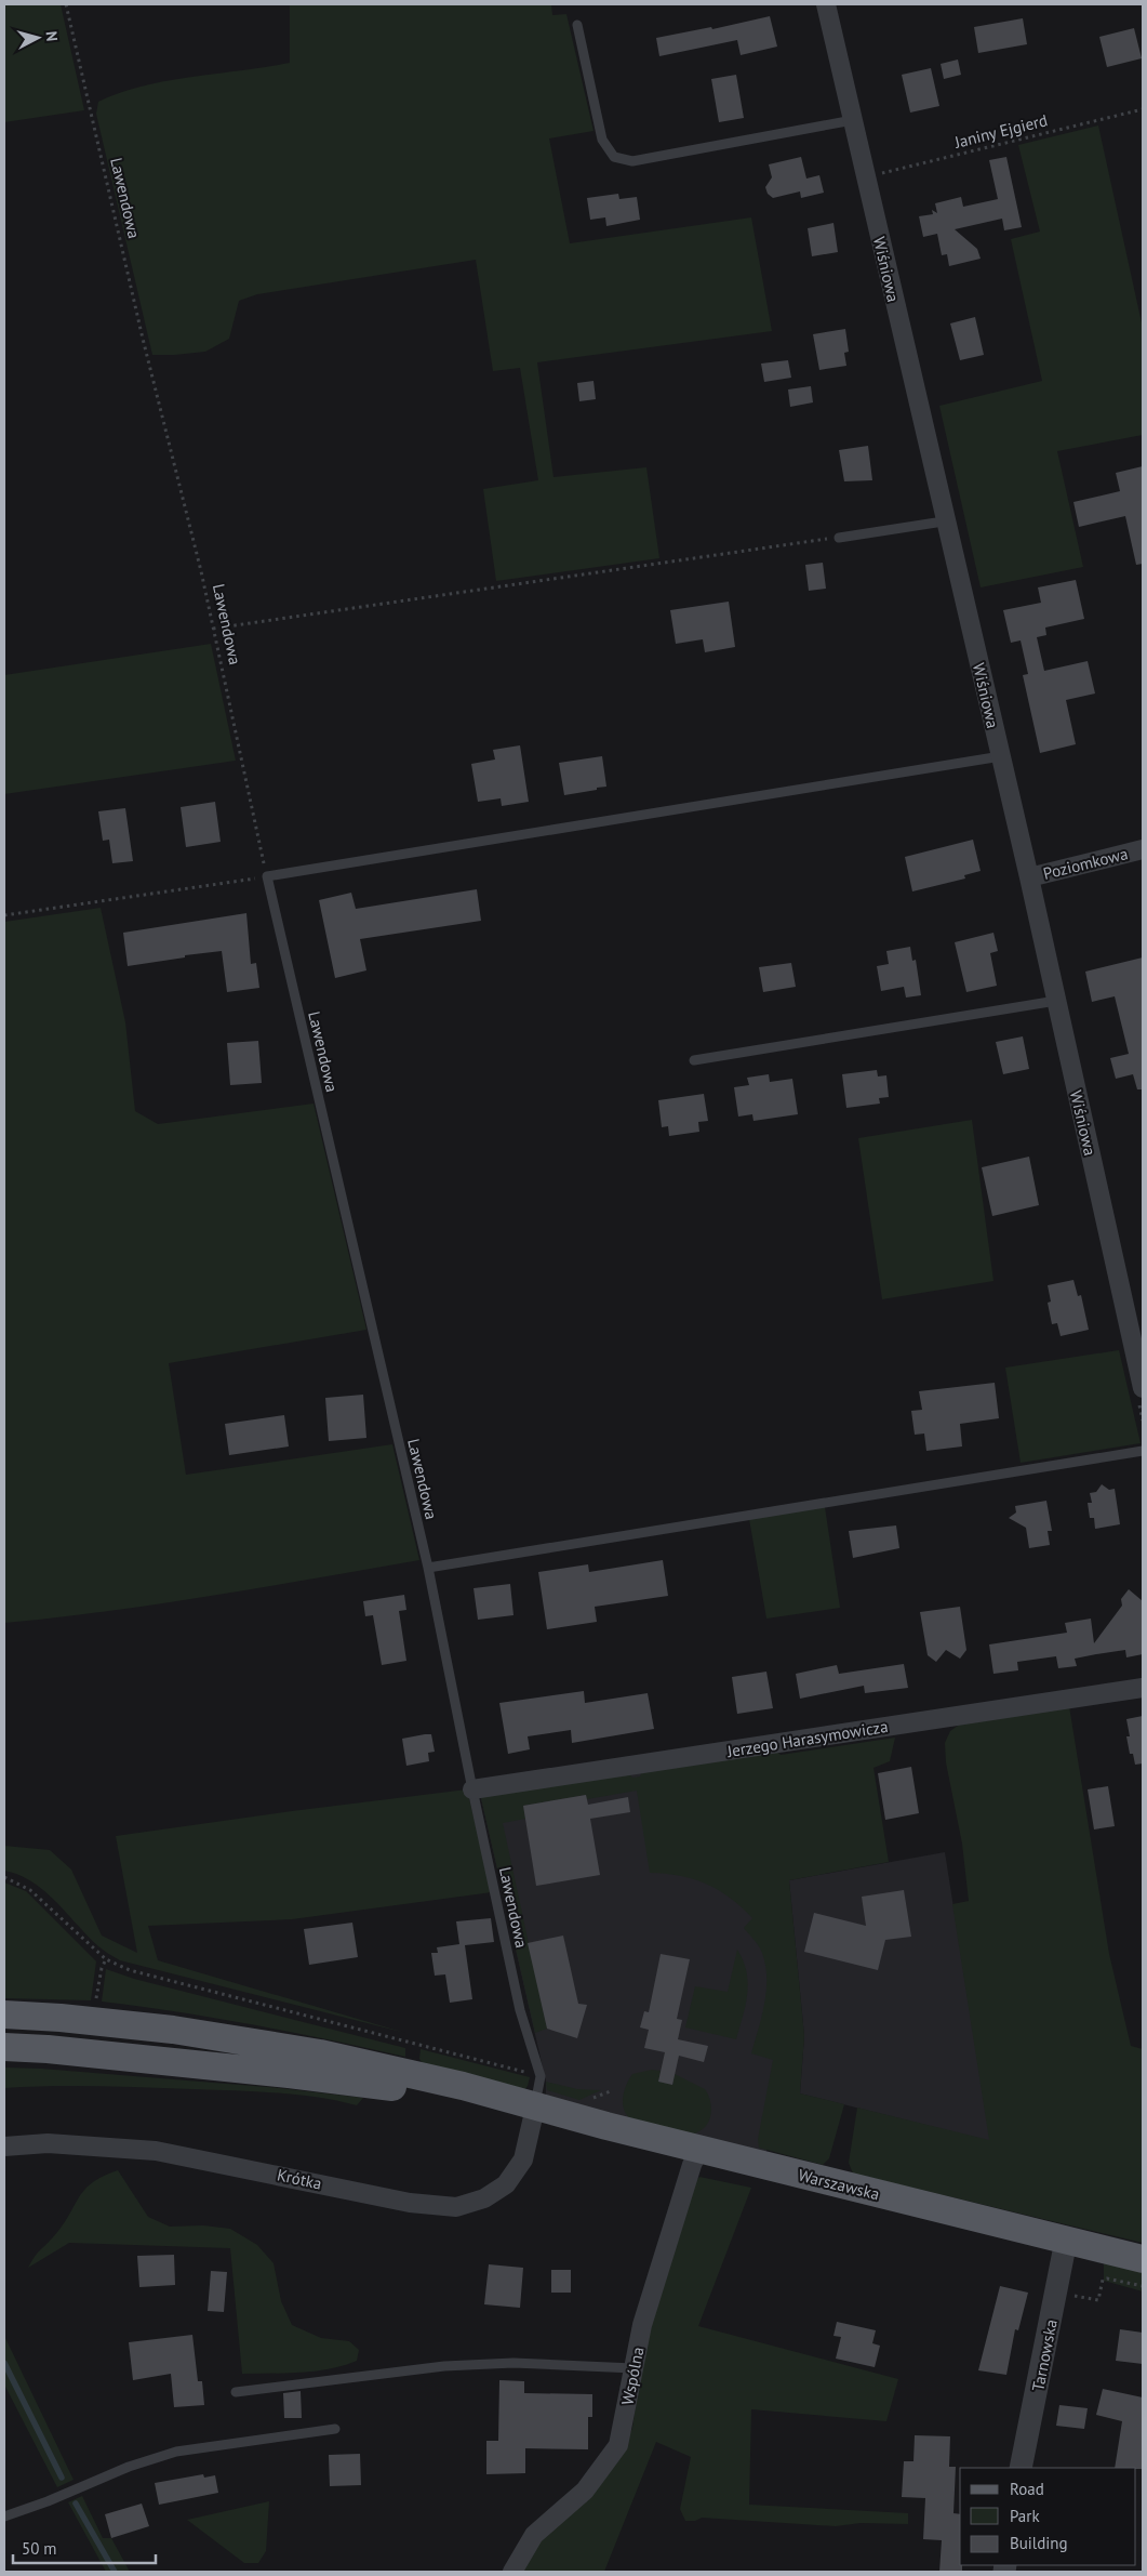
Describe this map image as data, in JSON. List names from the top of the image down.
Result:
{
  "streets": {
    "main road": ["Warszawska"],
    "street": [
      "Wiśniowa",
      "Poziomkowa",
      "Jerzego Harasymowicza",
      "Krótka",
      "Tarnowska",
      "Wspólna"
    ],
    "lane": ["Lawendowa"],
    "path": ["Janiny Ejgierd"]
  },
  "crossings": [
    ["Janiny Ejgierd", "Wiśniowa"],
    ["Lawendowa", "Jerzego Harasymowicza"],
    ["Lawendowa", "Krótka"],
    ["Lawendowa", "Warszawska"],
    ["Wiśniowa", "Poziomkowa"],
    ["Krótka", "Warszawska"],
    ["Warszawska", "Tarnowska"],
    ["Warszawska", "Wspólna"]
  ],
  "legend": ["Road", "Park", "Building"],
  "scale_bar": "50 m",
  "north": "right"
}
